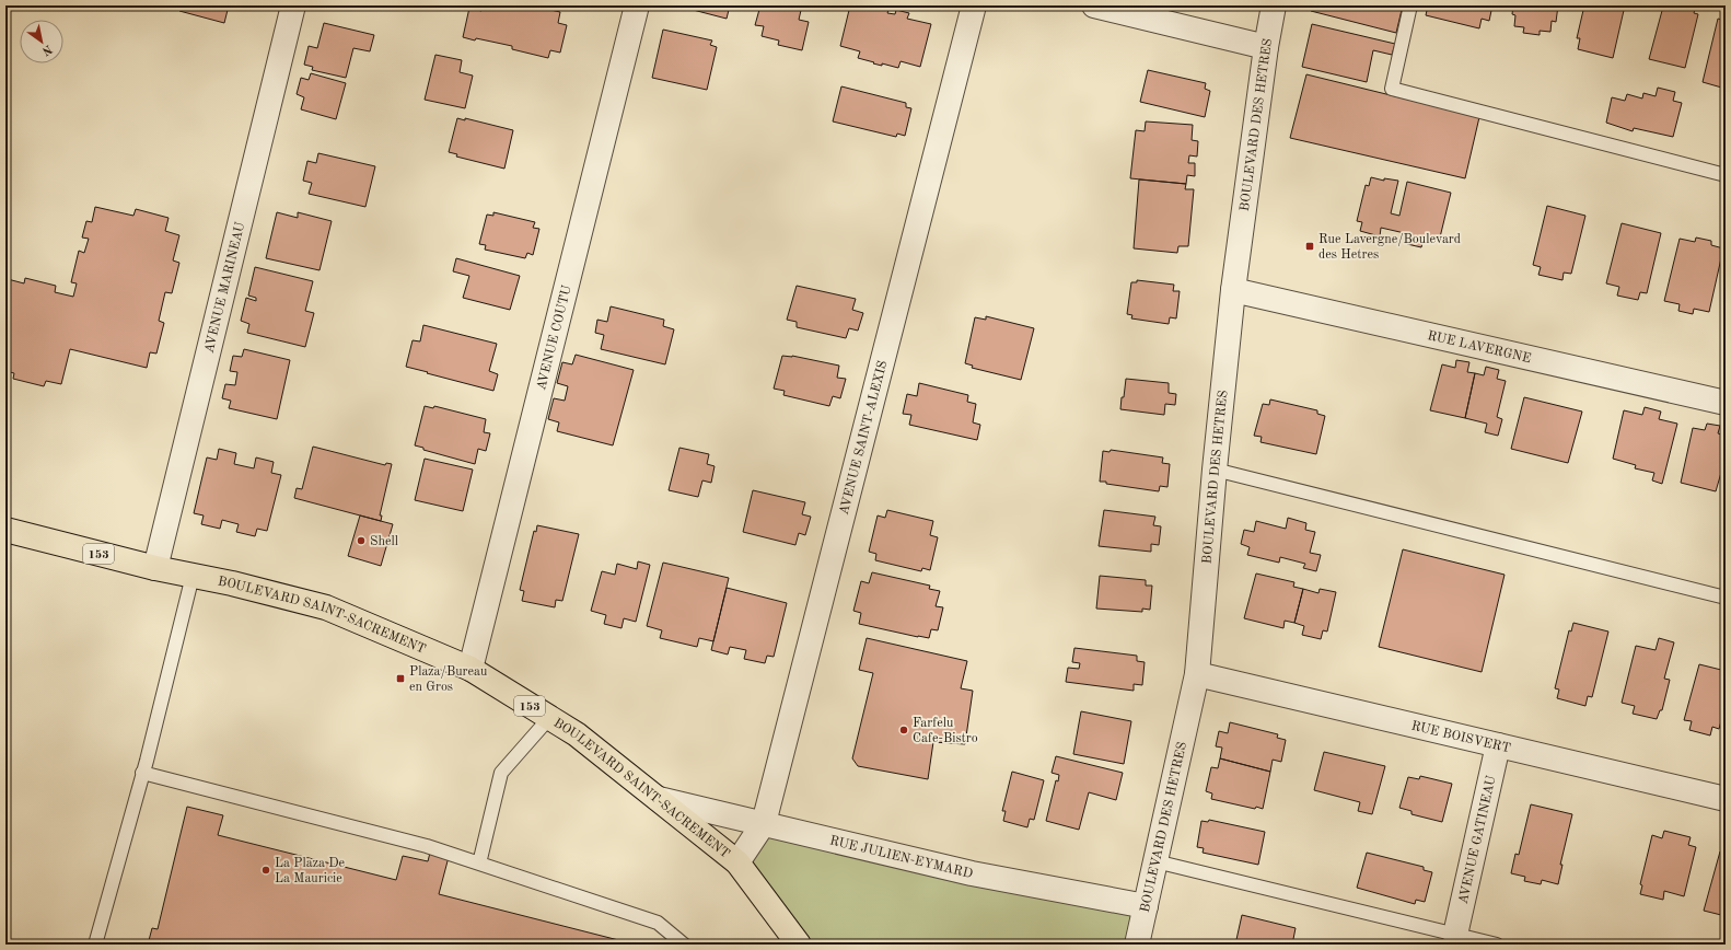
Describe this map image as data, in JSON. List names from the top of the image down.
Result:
{
  "streets": {
    "main road": ["153", "BOULEVARD SAINT-SACREMENT"],
    "street": [
      "BOULEVARD DES HETRES",
      "AVENUE MARINEAU",
      "AVENUE COUTU",
      "RUE LAVERGNE",
      "AVENUE SAINT-ALEXIS",
      "RUE BOISVERT",
      "AVENUE GATINEAU",
      "RUE JULIEN-EYMARD"
    ]
  },
  "crossings": [
    ["BOULEVARD DES HETRES", "RUE LAVERGNE"],
    ["BOULEVARD DES HETRES", "RUE BOISVERT"],
    ["BOULEVARD DES HETRES", "RUE JULIEN-EYMARD"],
    ["AVENUE MARINEAU", "BOULEVARD SAINT-SACREMENT"],
    ["AVENUE COUTU", "BOULEVARD SAINT-SACREMENT"],
    ["AVENUE SAINT-ALEXIS", "BOULEVARD SAINT-SACREMENT"],
    ["AVENUE SAINT-ALEXIS", "RUE JULIEN-EYMARD"],
    ["BOULEVARD SAINT-SACREMENT", "RUE JULIEN-EYMARD"],
    ["RUE BOISVERT", "AVENUE GATINEAU"]
  ],
  "places": {
    "transit": ["Rue Lavergne/Boulevard des Hetres", "Plaza/Bureau en Gros"],
    "other": ["Shell", "Farfelu Cafe-Bistro", "La Plaza De La Mauricie"]
  },
  "north": "bottom right"
}
